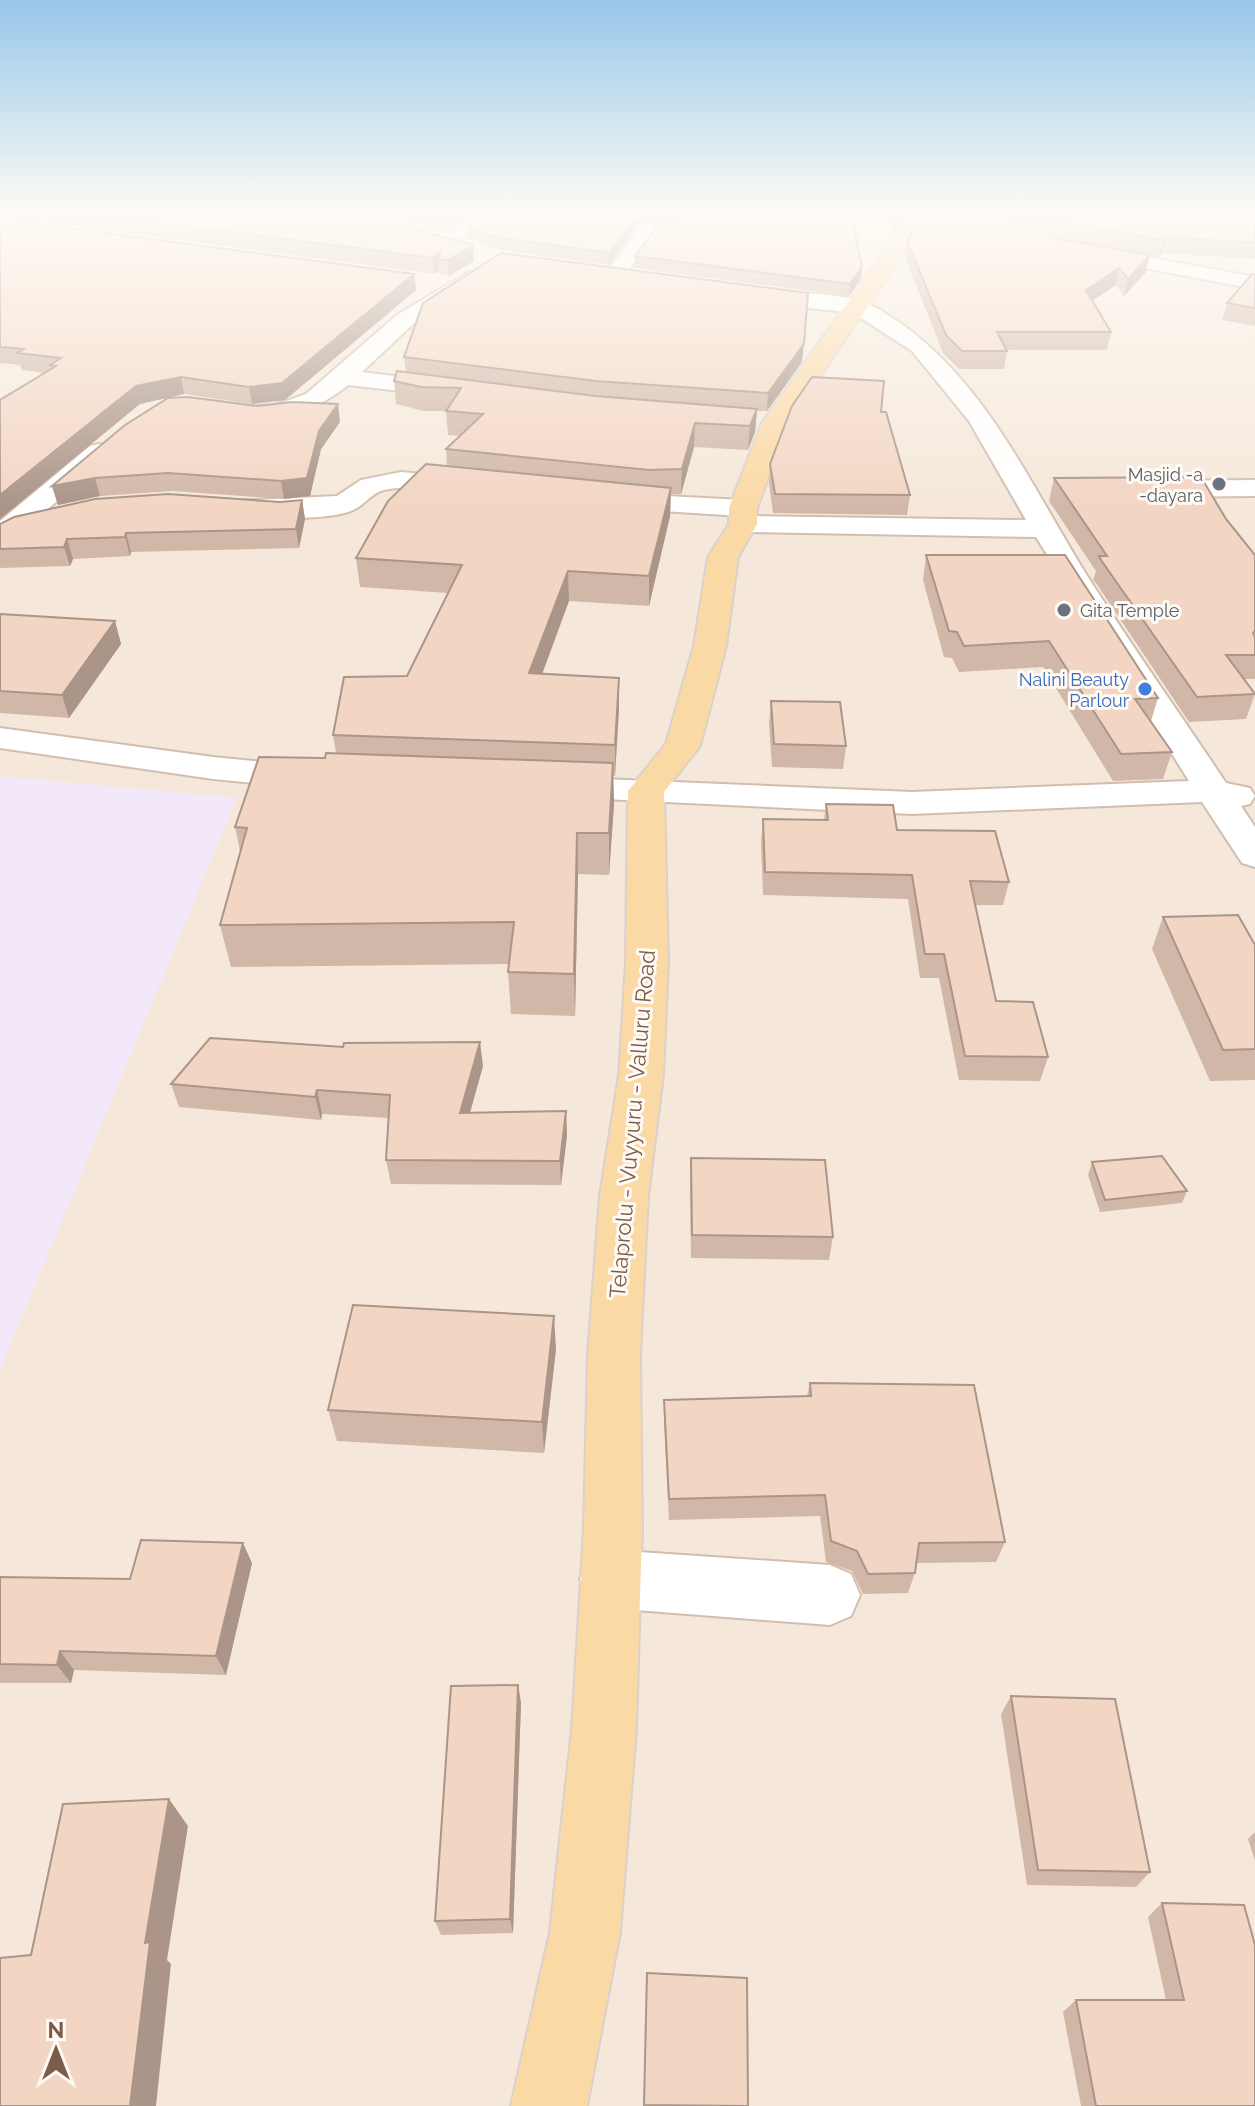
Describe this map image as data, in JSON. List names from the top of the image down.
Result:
{
  "streets": {
    "main road": ["Telaprolu - Vuyyuru - Valluru Road"]
  },
  "places": ["Masjid -a -dayara", "Gita Temple", "Nalini Beauty Parlour"],
  "north": "top"
}
